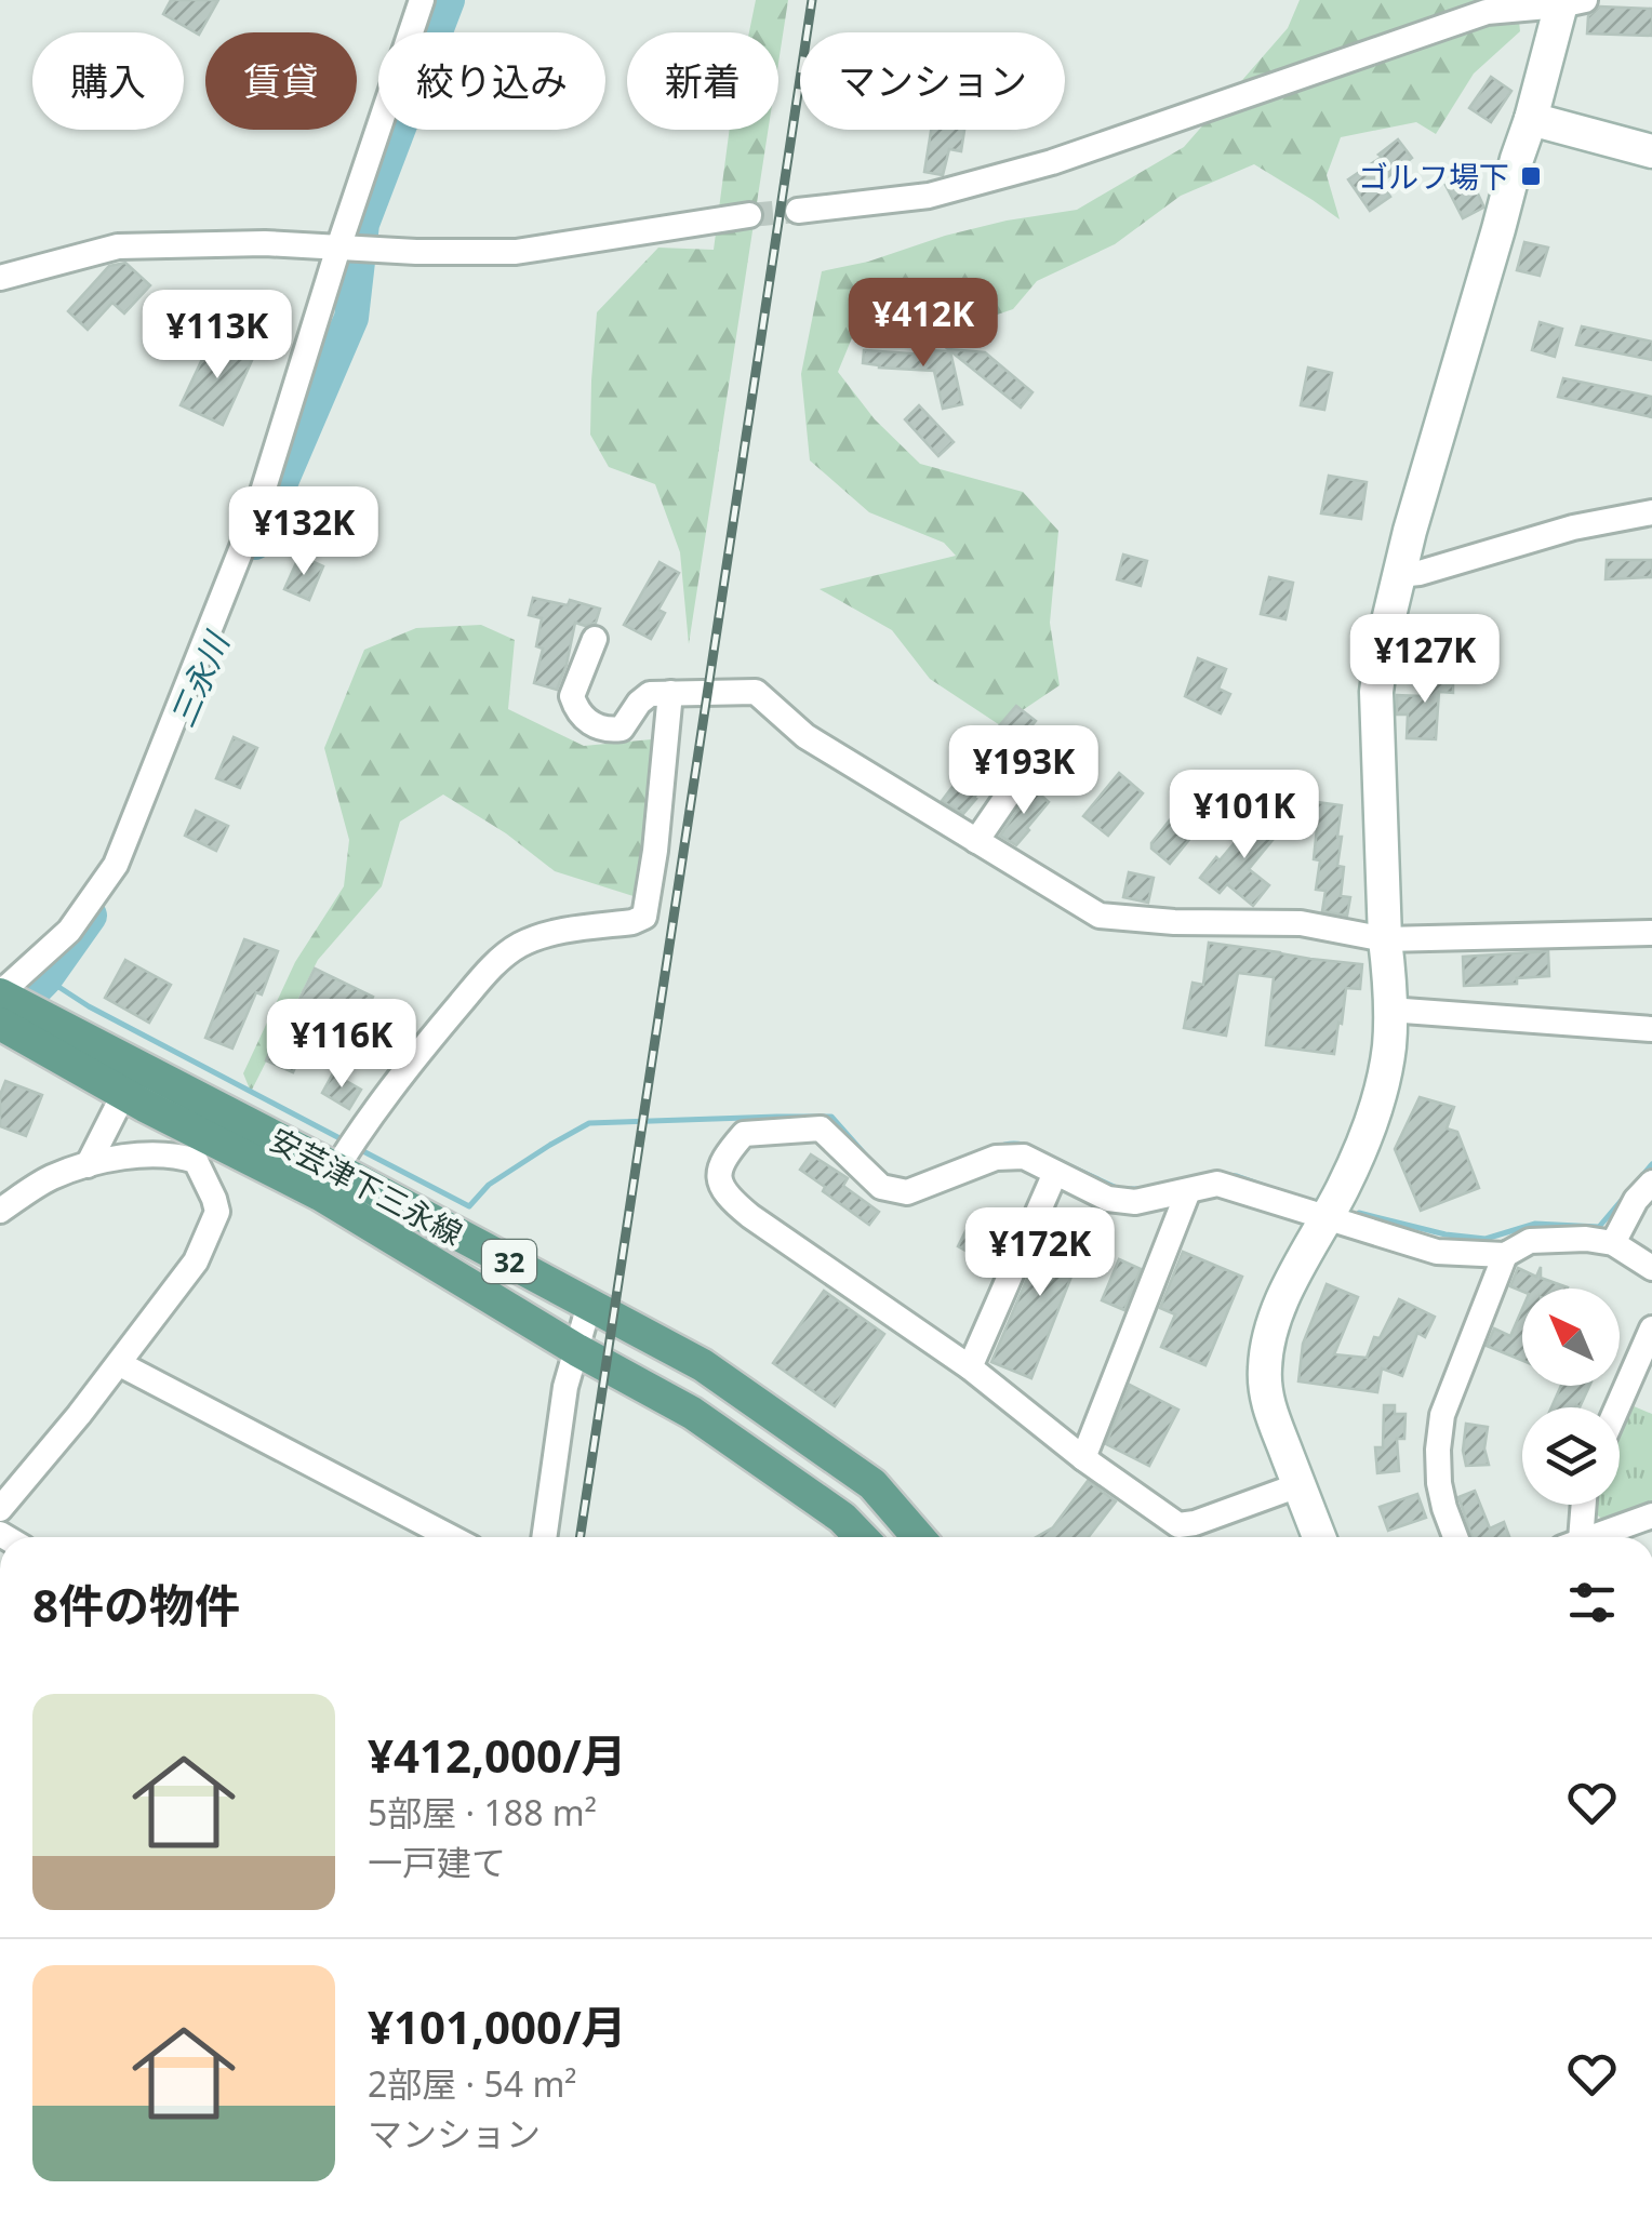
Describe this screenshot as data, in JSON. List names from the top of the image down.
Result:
{
  "streets": {
    "main road": ["安芸津下三永線", "32"]
  },
  "water": ["三永川"],
  "places": {
    "transit": ["ゴルフ場下"]
  },
  "north": "top left",
  "page": {
    "chip": [
      "購入",
      "賃貸",
      "絞り込み",
      "新着",
      "マンション"
    ],
    "price": [
      "¥412K",
      "¥113K",
      "¥132K",
      "¥127K",
      "¥193K",
      "¥101K",
      "¥116K",
      "¥172K"
    ],
    "heading": "8件の物件",
    "list": [
      {
        "name": "¥412,000/月",
        "note": "5部屋 · 188 m² · 一戸建て"
      },
      {
        "name": "¥101,000/月",
        "note": "2部屋 · 54 m² · マンション"
      }
    ]
  }
}
